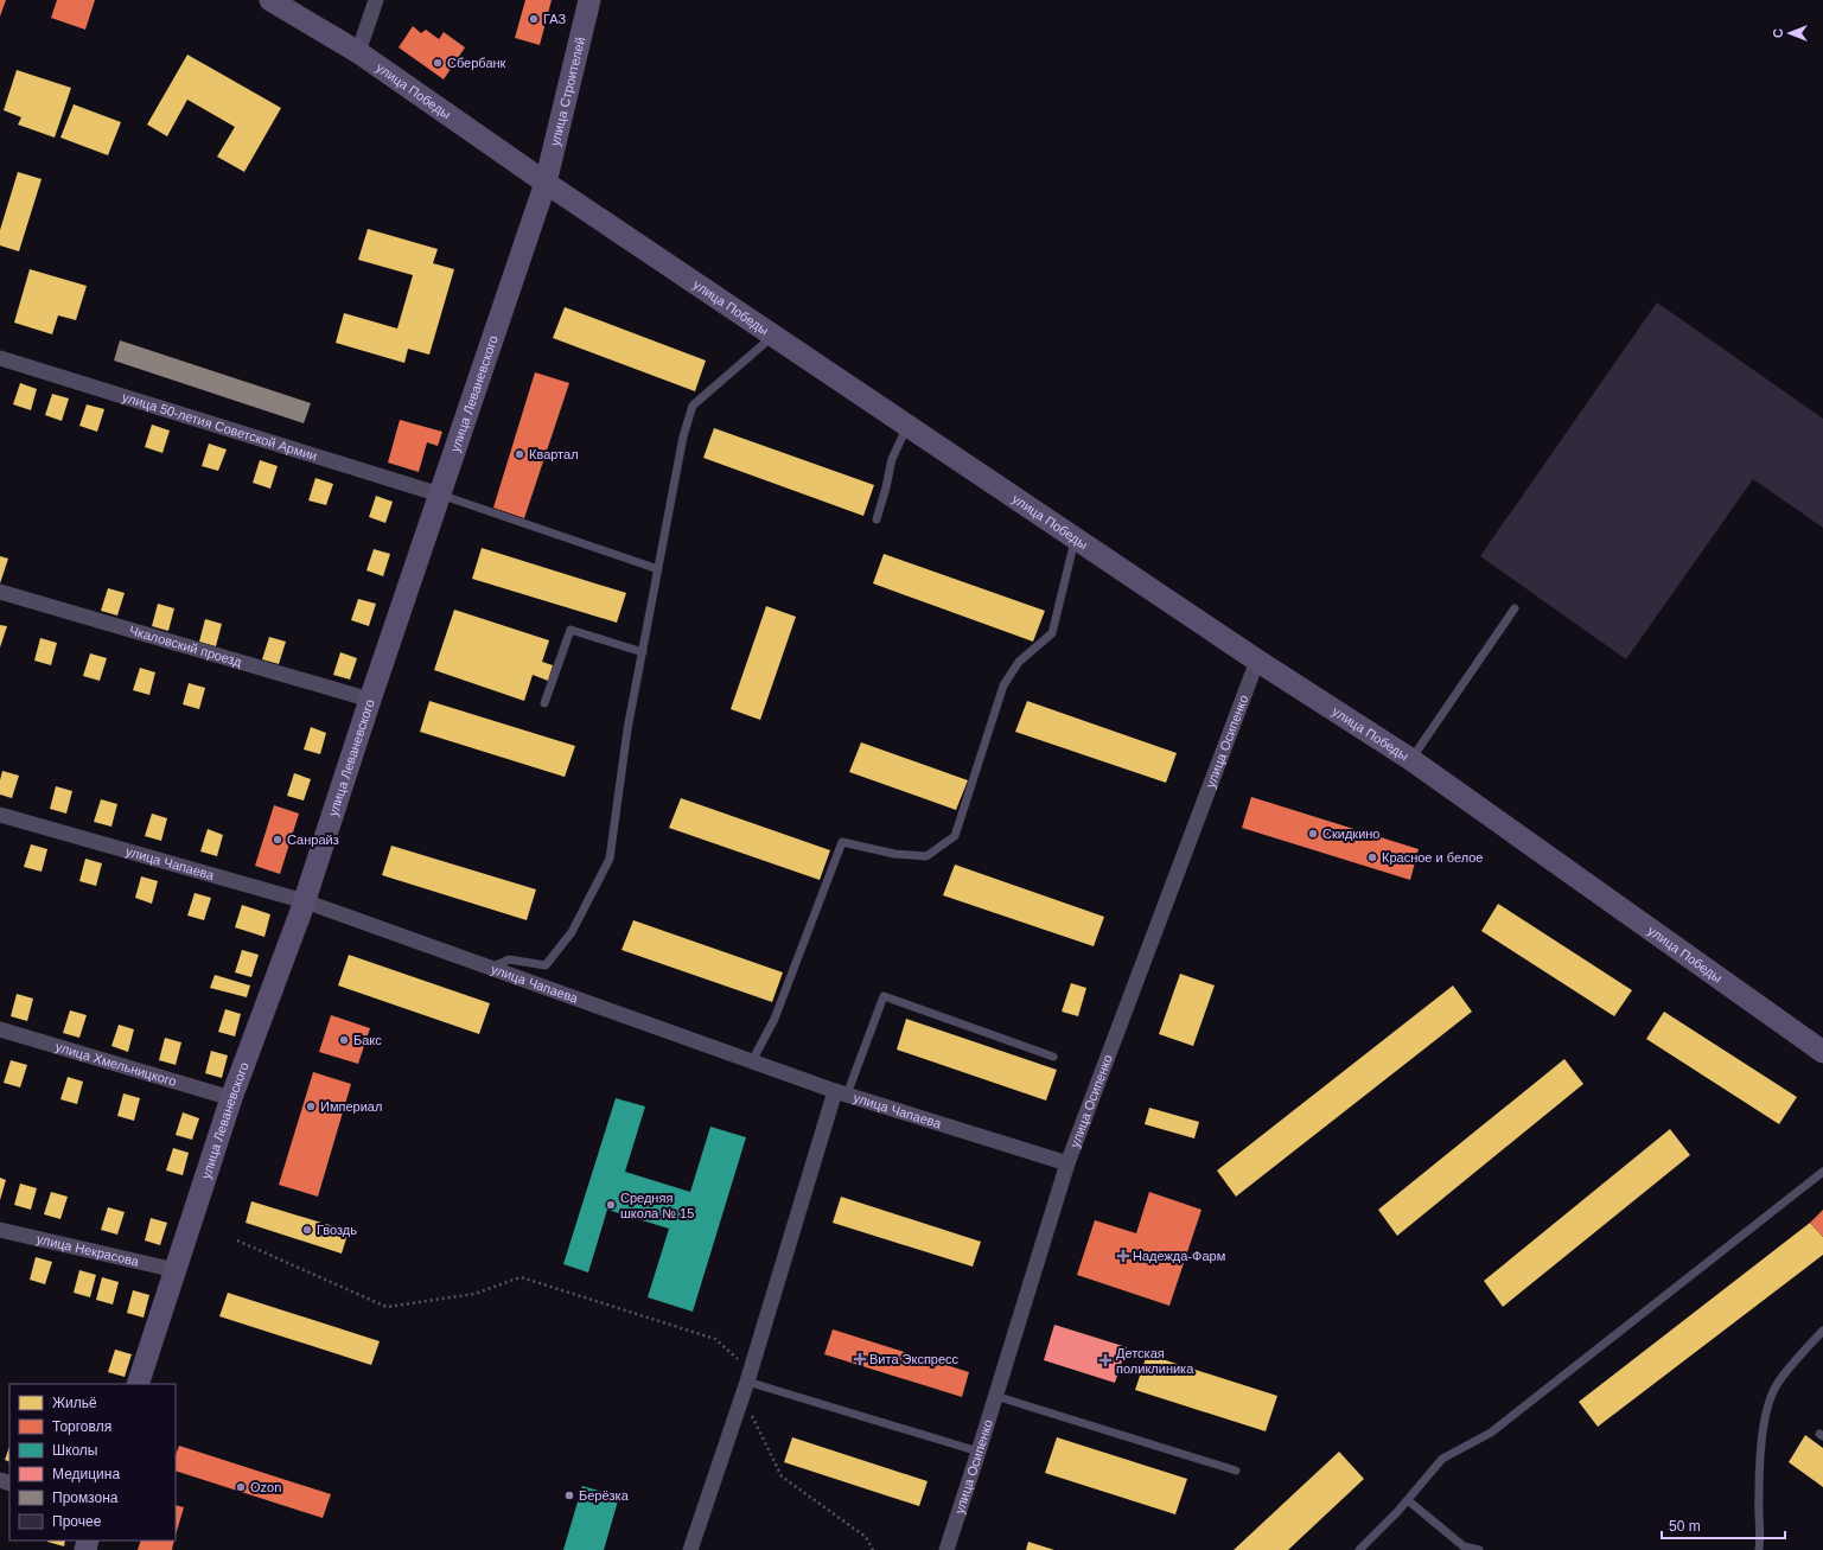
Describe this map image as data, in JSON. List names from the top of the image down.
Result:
{
  "streets": {
    "street": [
      "улица Победы",
      "улица Строителей",
      "улица Леваневского",
      "улица 50-летия Советской Армии",
      "Чкаловский проезд",
      "улица Осипенко",
      "улица Чапаева",
      "улица Хмельницкого",
      "улица Некрасова"
    ]
  },
  "crossings": [
    ["улица Победы", "улица Строителей"],
    ["улица Победы", "улица Леваневского"],
    ["улица Победы", "улица Осипенко"],
    ["улица Строителей", "улица Леваневского"],
    ["улица Леваневского", "улица 50-летия Советской Армии"],
    ["улица Леваневского", "Чкаловский проезд"],
    ["улица Леваневского", "улица Чапаева"],
    ["улица Леваневского", "улица Хмельницкого"],
    ["улица Леваневского", "улица Некрасова"],
    ["улица Осипенко", "улица Чапаева"]
  ],
  "places": {
    "other": [
      "ГАЗ",
      "Сбербанк",
      "Квартал",
      "Скидкино",
      "Санрайз",
      "Красное и белое",
      "Бакс",
      "Империал",
      "Средняя школа № 15",
      "Гвоздь",
      "Ozon",
      "Берёзка"
    ],
    "health": ["Надежда-Фарм", "Вита Экспресс", "Детская поликлиника"]
  },
  "legend": [
    "Жильё",
    "Торговля",
    "Школы",
    "Медицина",
    "Промзона",
    "Прочее"
  ],
  "scale_bar": "50 m",
  "north": "left"
}
